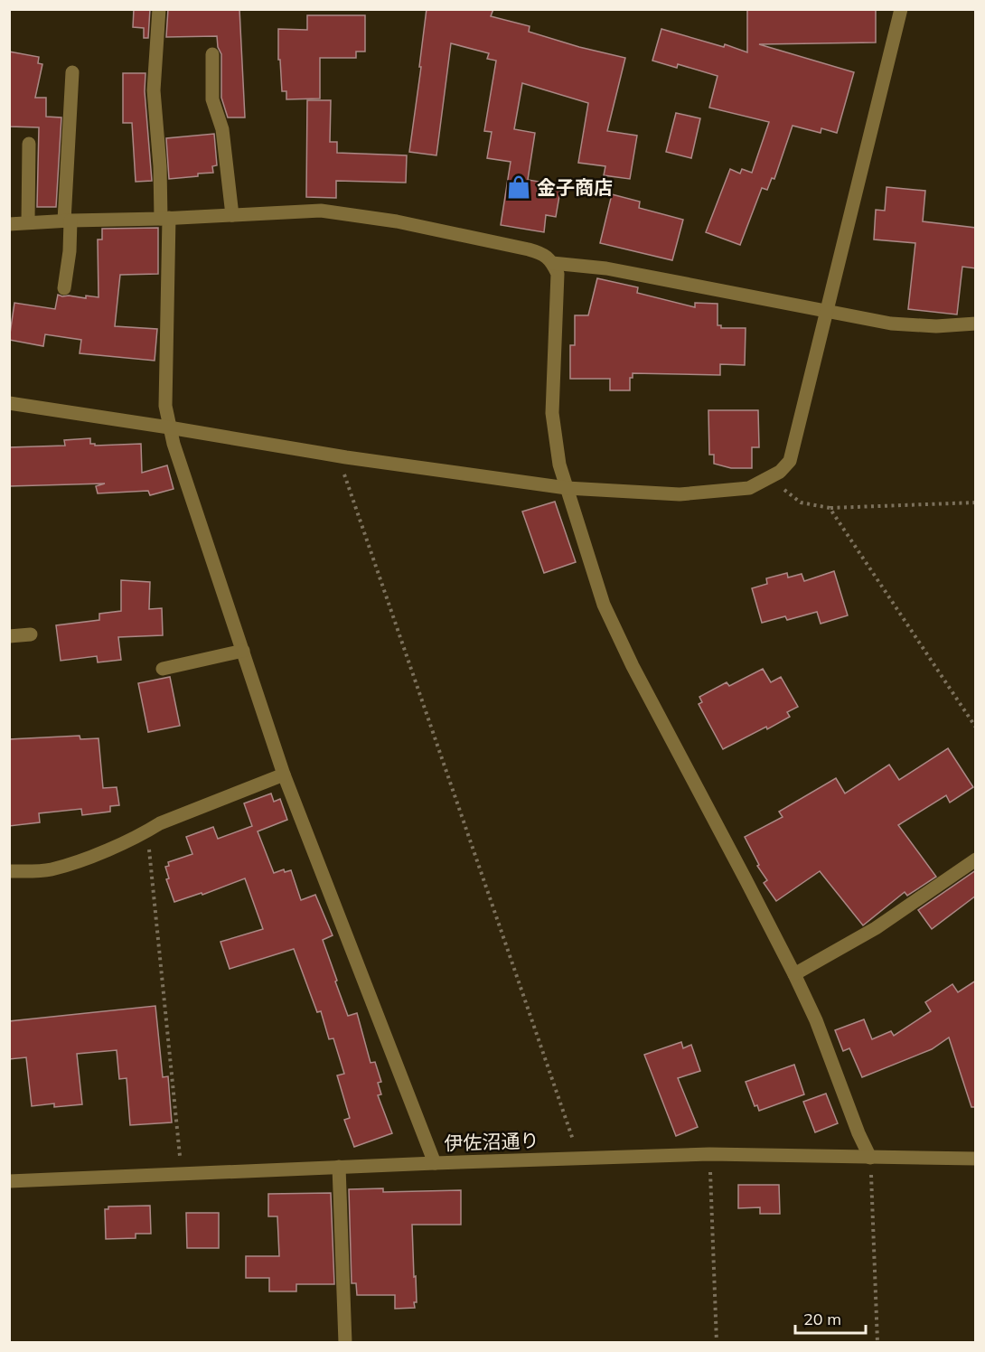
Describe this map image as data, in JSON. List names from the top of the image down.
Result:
{
  "streets": {
    "street": ["伊佐沼通り"]
  },
  "places": {
    "shop": ["金子商店"]
  },
  "scale_bar": "20 m"
}
